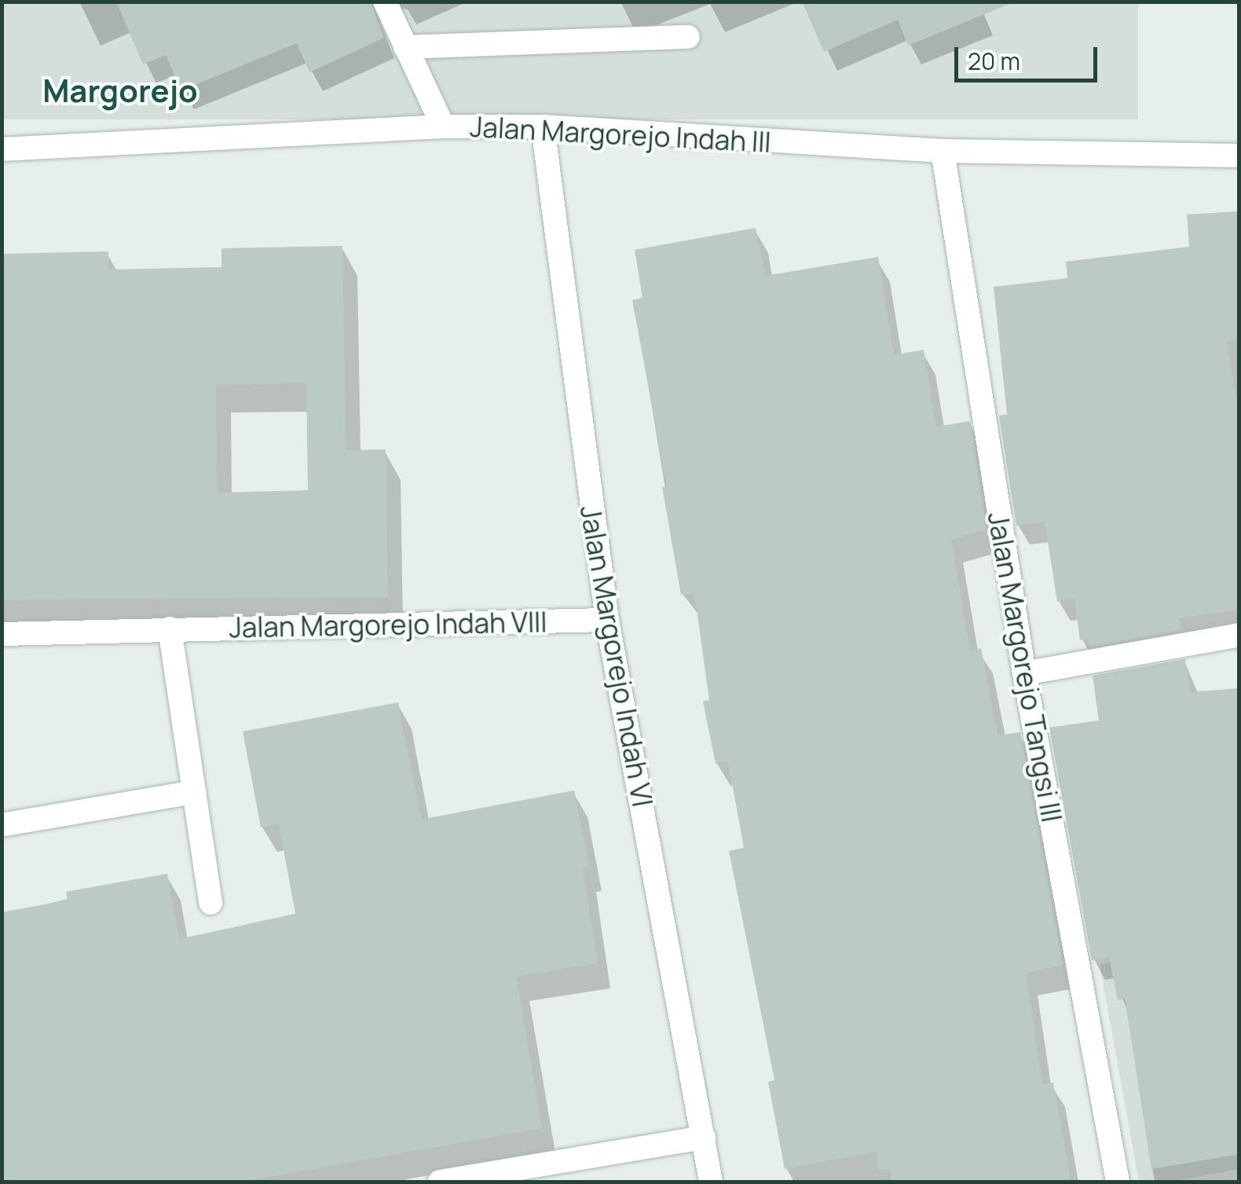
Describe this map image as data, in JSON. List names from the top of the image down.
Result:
{
  "streets": {
    "street": [
      "Jalan Margorejo Indah III",
      "Jalan Margorejo Indah VIII",
      "Jalan Margorejo Indah VI",
      "Jalan Margorejo Tangsi III"
    ]
  },
  "crossings": [
    ["Jalan Margorejo Indah III", "Jalan Margorejo Indah VI"],
    ["Jalan Margorejo Indah III", "Jalan Margorejo Tangsi III"],
    ["Jalan Margorejo Indah VIII", "Jalan Margorejo Indah VI"]
  ],
  "districts": ["Margorejo"],
  "scale_bar": "20 m"
}
